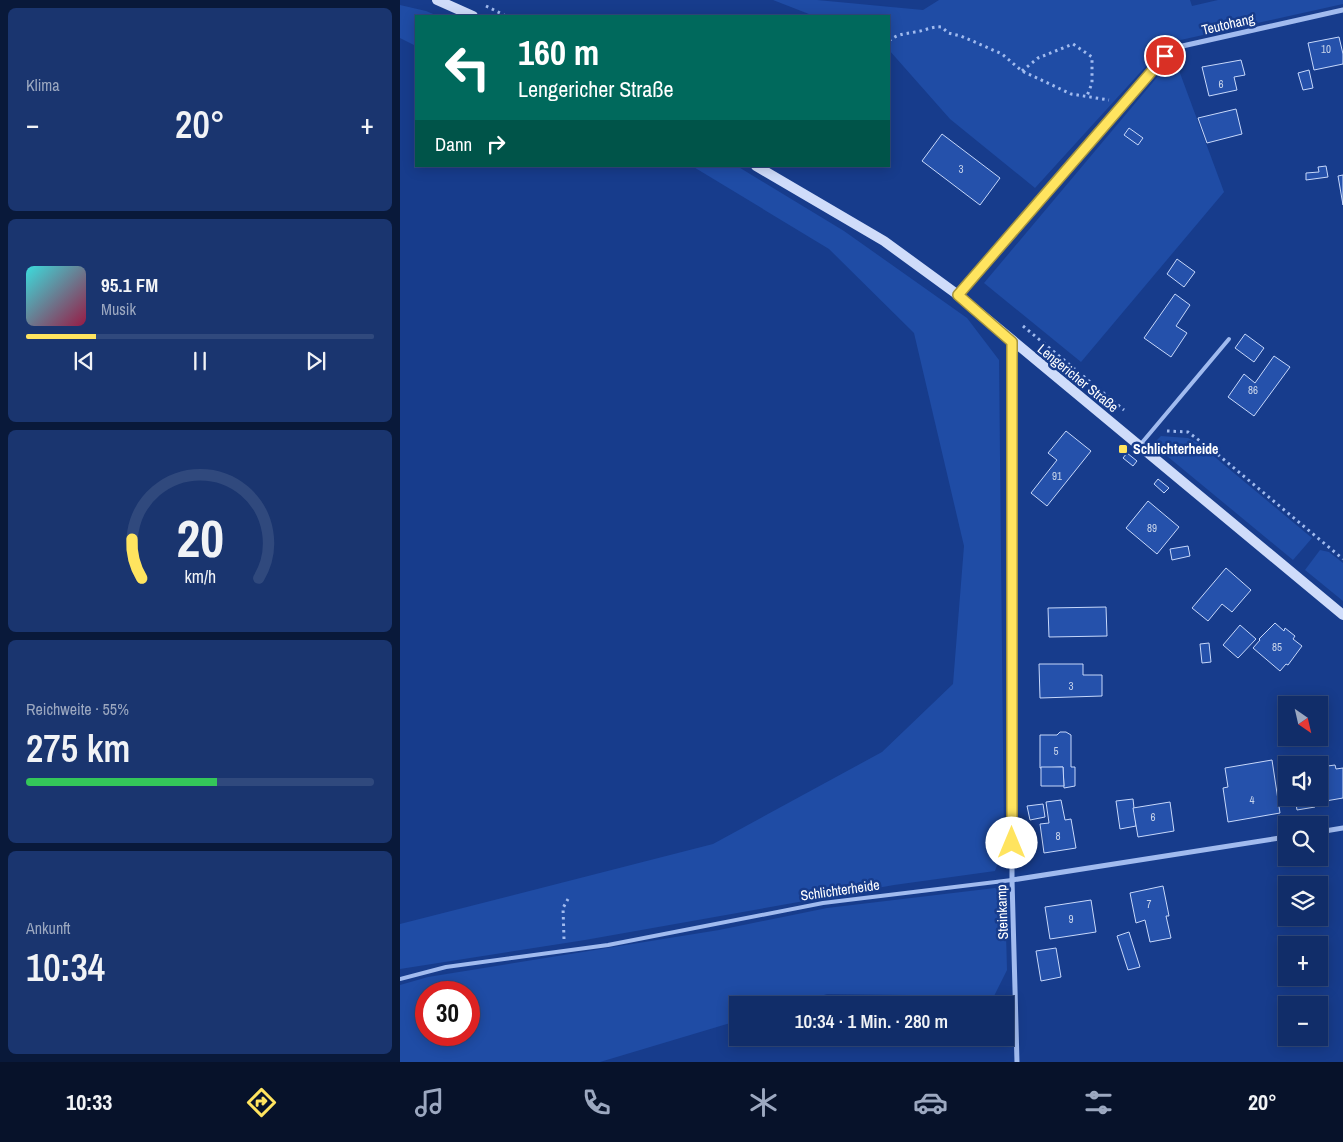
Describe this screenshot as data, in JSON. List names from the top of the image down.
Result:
{
  "streets": {
    "street": [
      "Teutohang",
      "Lengericher Straße",
      "Schlichterheide",
      "Steinkamp"
    ]
  },
  "crossings": [
    ["Teutohang", "Lengericher Straße"],
    ["Lengericher Straße", "Steinkamp"],
    ["Schlichterheide", "Steinkamp"]
  ],
  "places": {
    "transit": ["Schlichterheide"]
  },
  "house_numbers": [
    "10",
    "6",
    "3",
    "86",
    "91",
    "89",
    "85",
    "3",
    "5",
    "4",
    "6",
    "8",
    "7",
    "9"
  ],
  "north": "bottom right",
  "page": {
    "tile": [
      "Klima",
      ["Reichweite · 55%", "275 km"],
      ["Ankunft", "10:34"]
    ],
    "turn": ["160 m", "Lengericher Straße"],
    "heat": ["−", "20°", "+"],
    "then": "Dann",
    "song": ["95.1 FM", "Musik"],
    "map_buttons": ["+", "−"],
    "limit": "30",
    "trip": "10:34 · 1 Min. · 280 m",
    "tabs": ["10:33", "20°"],
    "gauge": ["20", "km/h"]
  }
}
